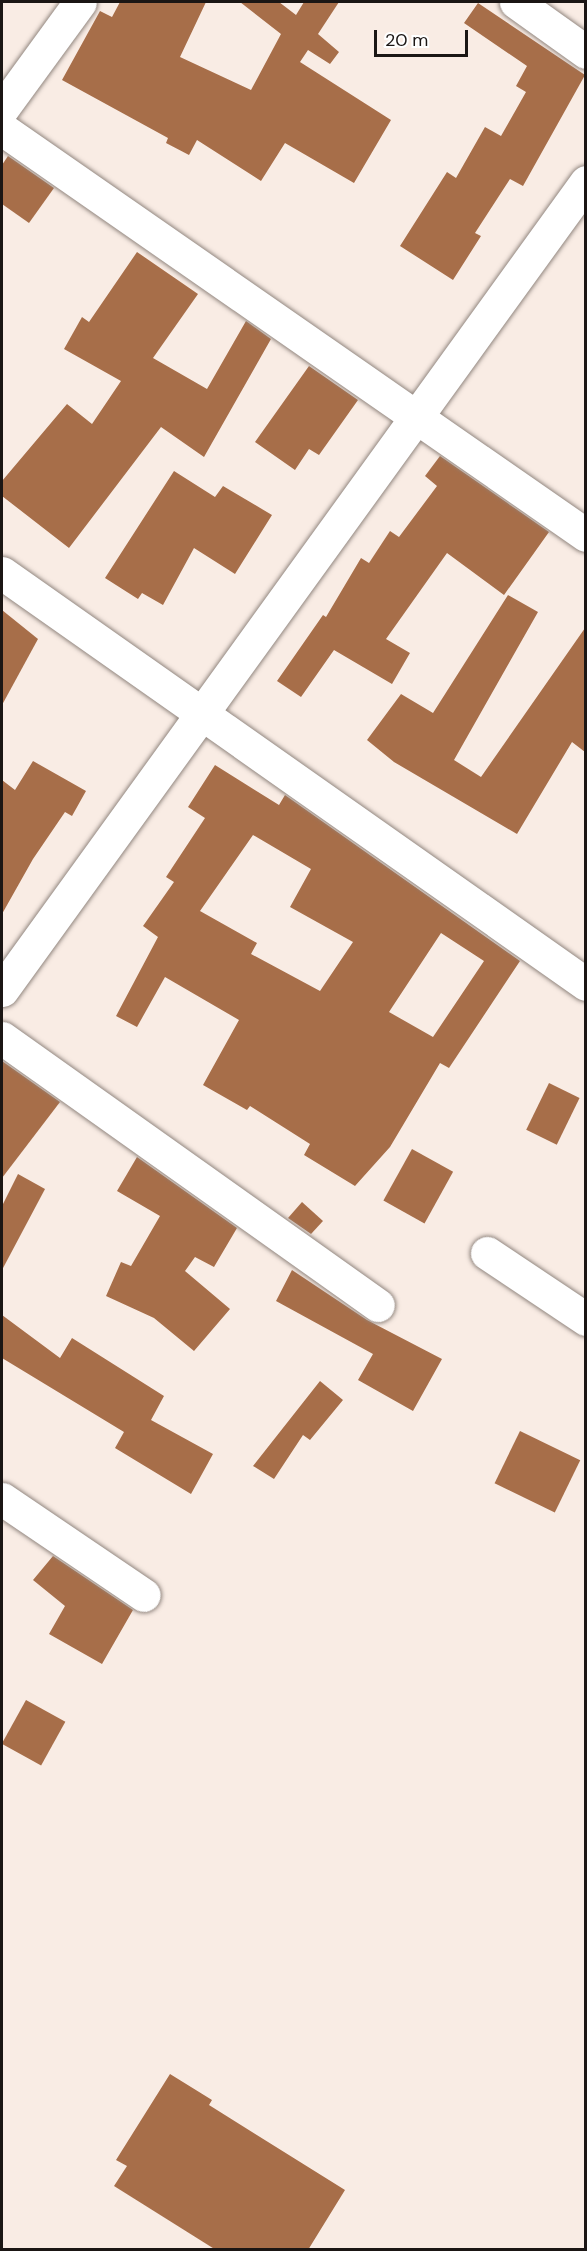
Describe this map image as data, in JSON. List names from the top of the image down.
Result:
{
  "scale_bar": "20 m"
}
